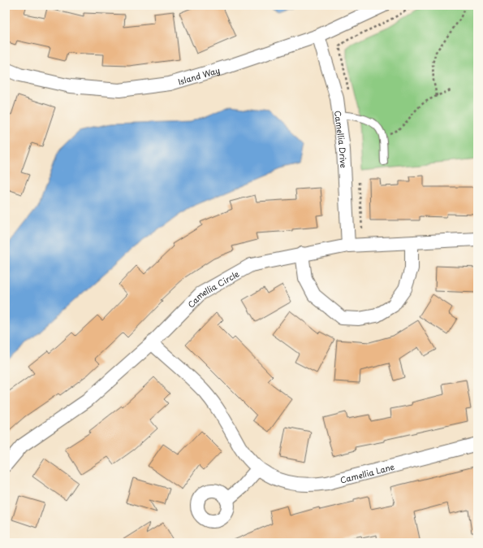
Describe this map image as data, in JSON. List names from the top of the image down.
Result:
{
  "streets": {
    "street": [
      "Island Way",
      "Camellia Drive",
      "Camellia Circle",
      "Camellia Lane"
    ]
  },
  "crossings": [
    ["Island Way", "Camellia Drive"],
    ["Camellia Drive", "Camellia Circle"],
    ["Camellia Circle", "Camellia Lane"]
  ]
}
